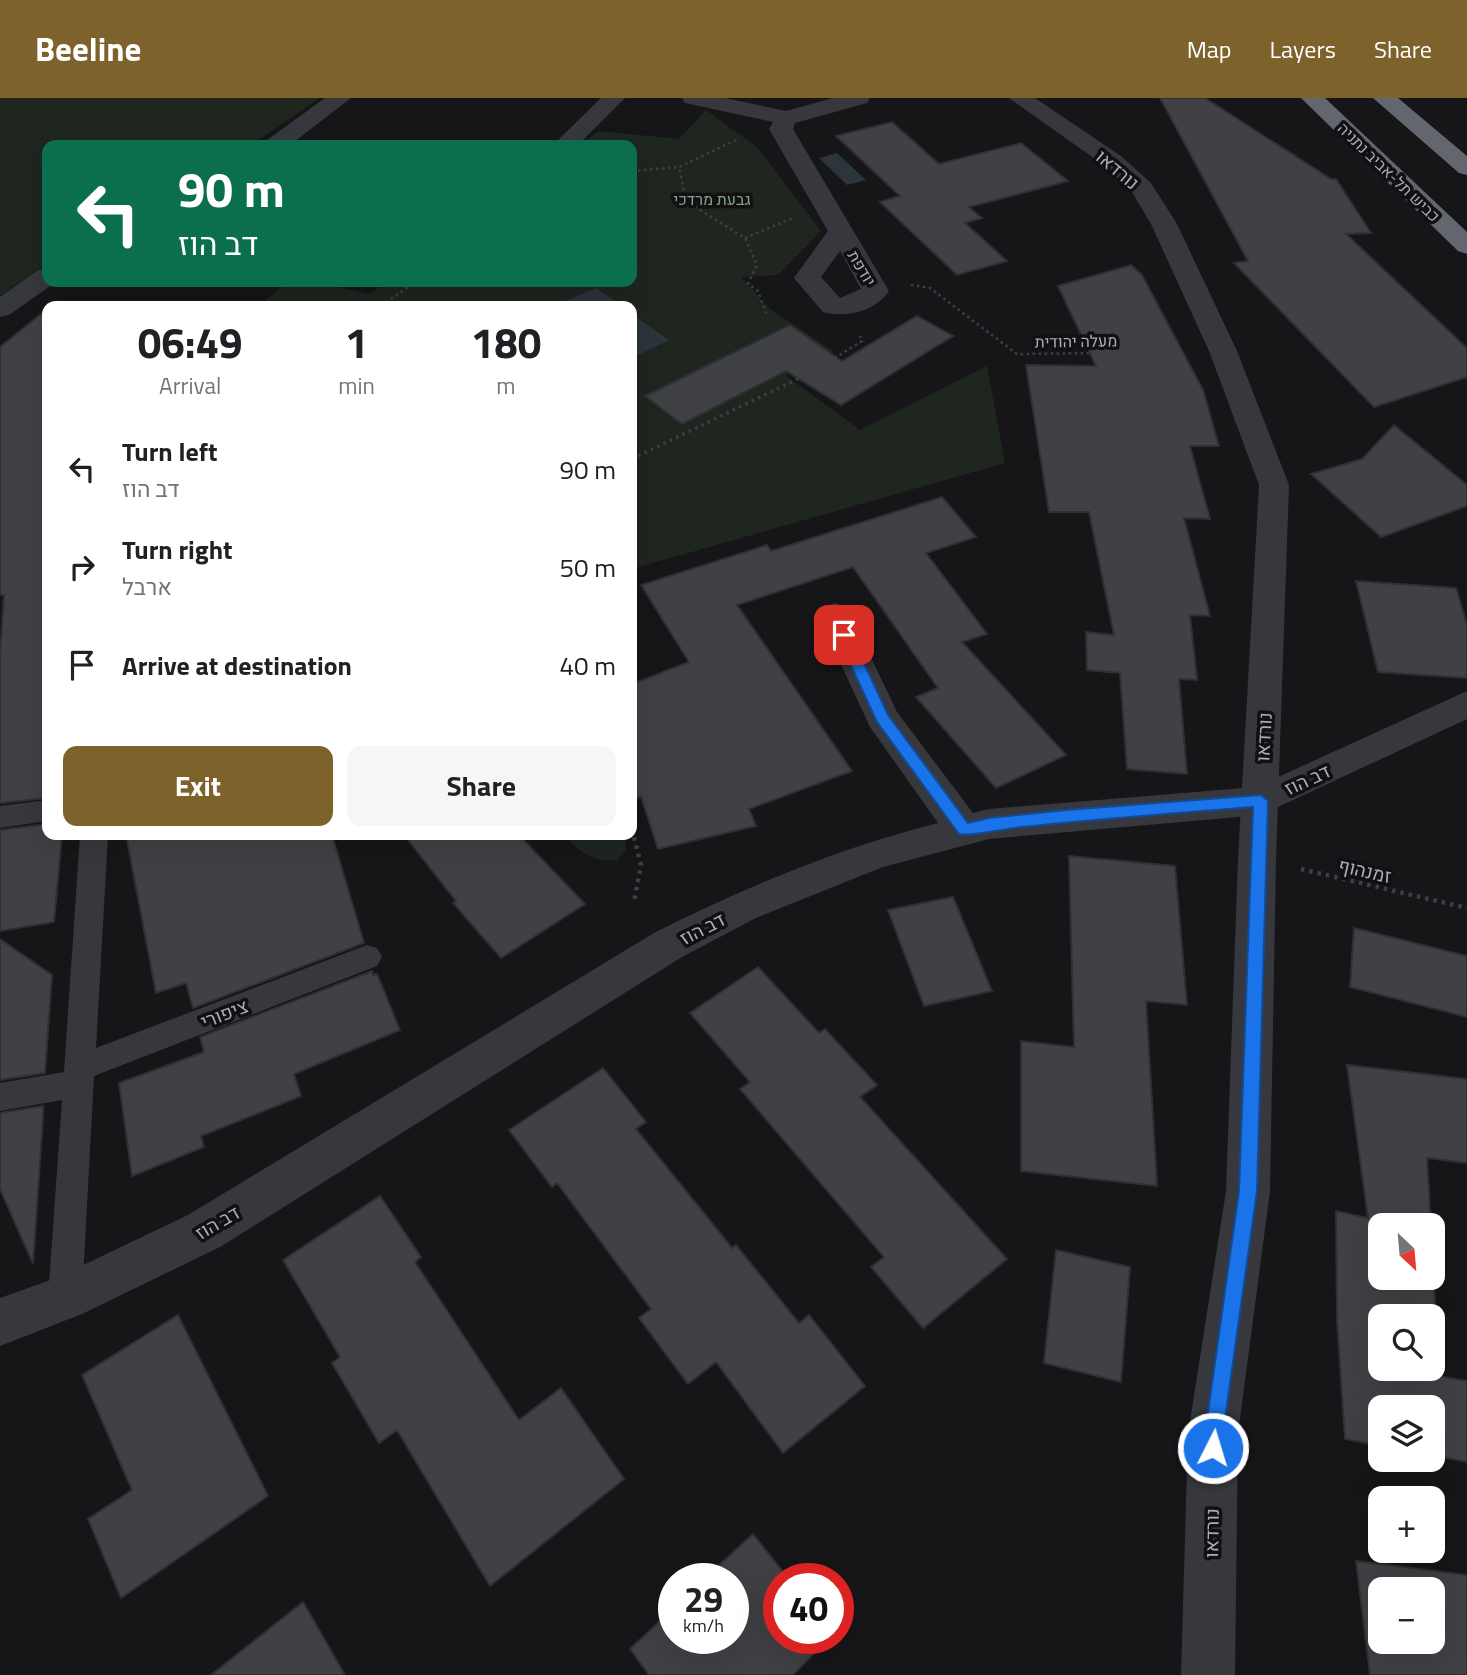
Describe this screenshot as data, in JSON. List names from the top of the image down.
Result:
{
  "streets": {
    "highway": ["כביש תל-אביב נתניה"],
    "street": ["נורדאו", "יודפת", "דב הוז"],
    "lane": ["ציפורי"],
    "path": ["מעלה יהודית", "זמנהוף"]
  },
  "crossings": [
    ["נורדאו", "מעלה יהודית"],
    ["נורדאו", "דב הוז"],
    ["נורדאו", "זמנהוף"],
    ["יודפת", "מעלה יהודית"]
  ],
  "parks": ["גבעת מרדכי"],
  "north": "bottom right",
  "page": {
    "header": "Beeline",
    "nav": ["Map", "Layers", "Share"],
    "turn": ["90 m", "דב הוז"],
    "eta": [
      "06:49",
      "Arrival",
      "1",
      "min",
      "180",
      "m"
    ],
    "list": [
      {
        "name": "Turn left",
        "note": "דב הוז",
        "value": "90 m"
      },
      {
        "name": "Turn right",
        "note": "ארבל",
        "value": "50 m"
      },
      {
        "name": "Arrive at destination",
        "value": "40 m"
      }
    ],
    "buttons": ["Exit", "Share"],
    "map_buttons": ["+", "−"],
    "speed": "29 km/h",
    "limit": "40"
  }
}
